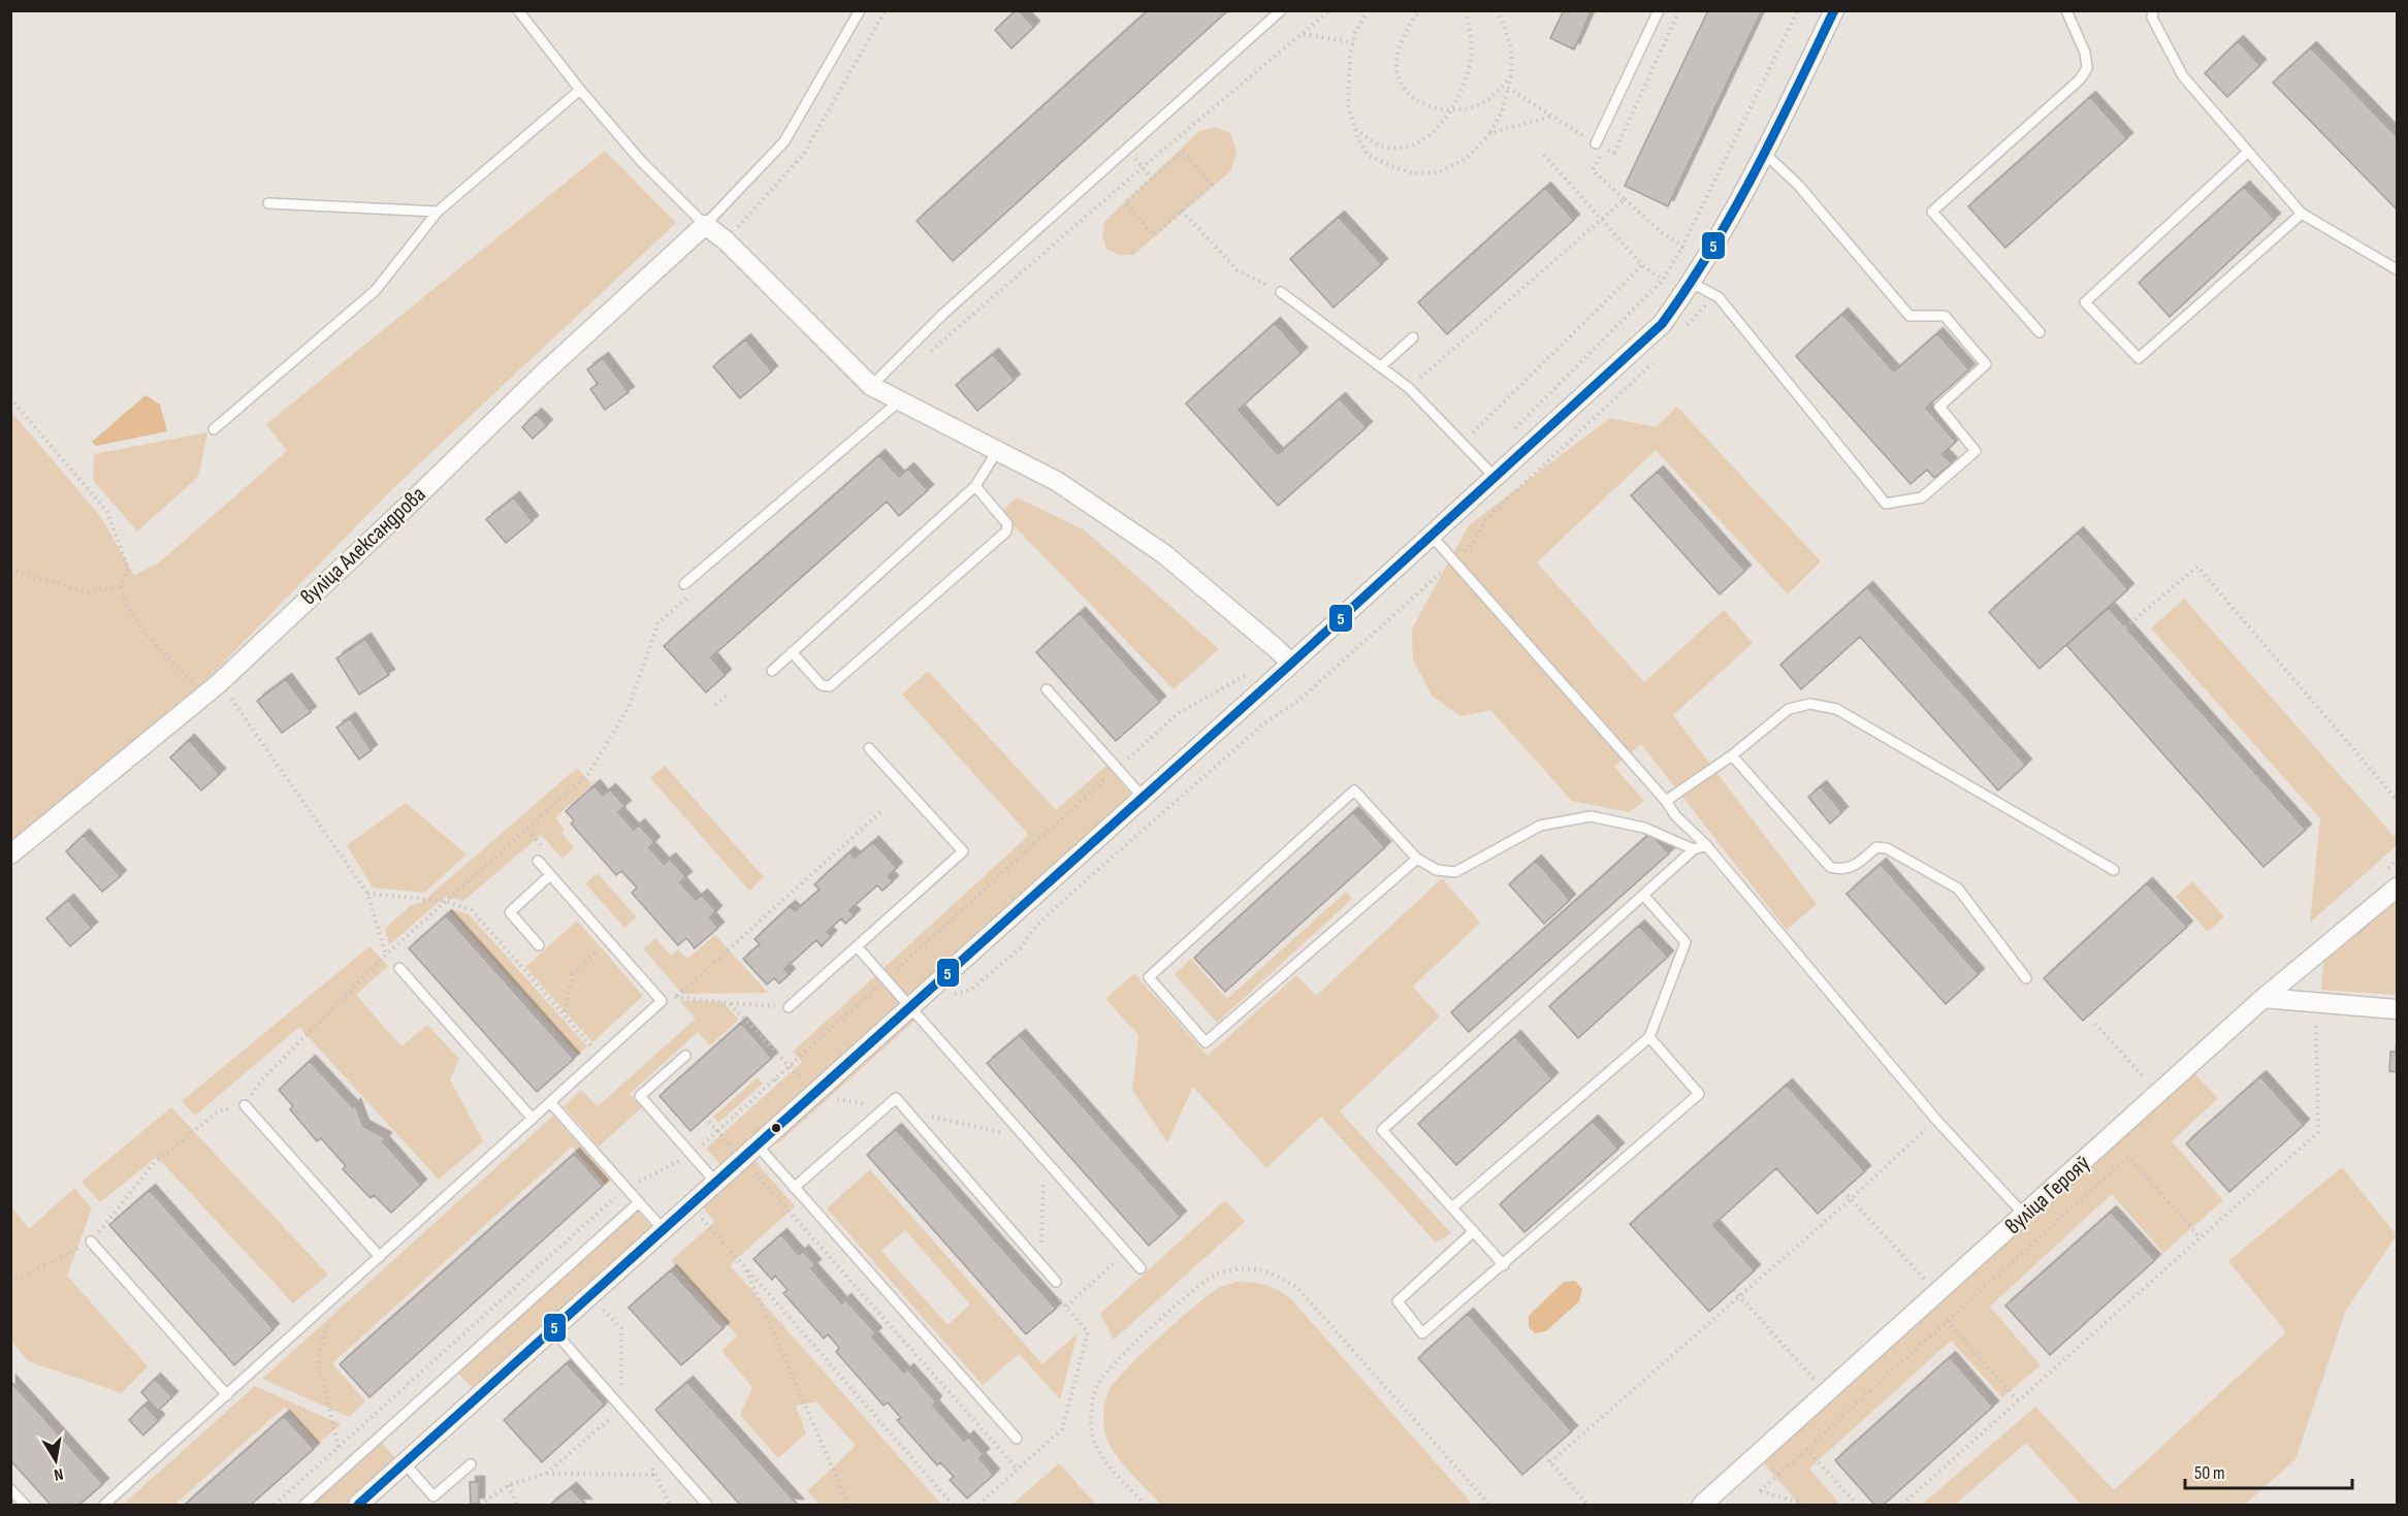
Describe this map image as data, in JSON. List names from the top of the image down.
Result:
{
  "streets": {
    "street": ["вуліца Александрова", "вуліца Герояў"]
  },
  "lines": ["transit line 5"],
  "scale_bar": "50 m",
  "north": "bottom"
}
